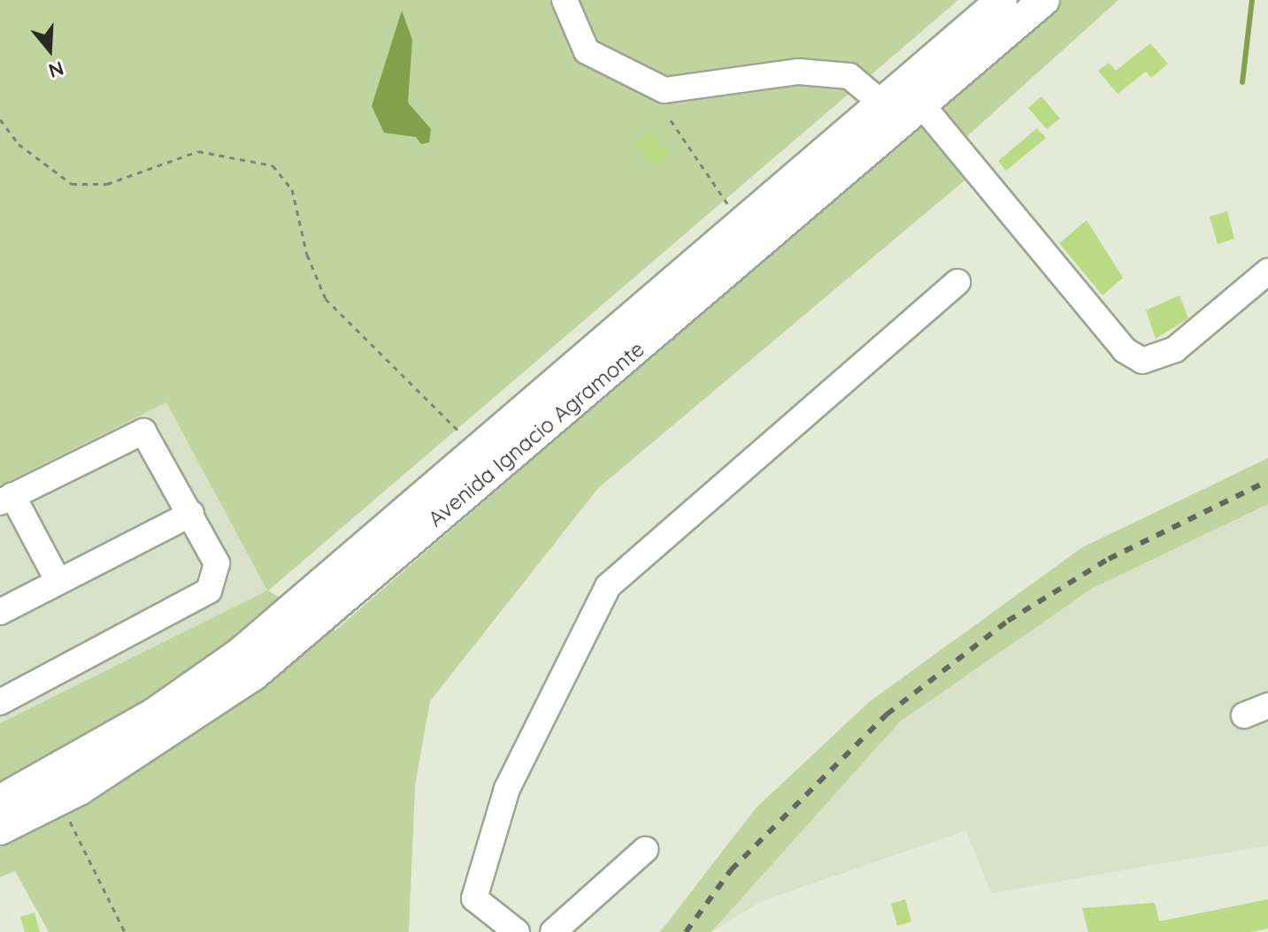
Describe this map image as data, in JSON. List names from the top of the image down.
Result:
{
  "streets": {
    "main road": ["Avenida Ignacio Agramonte"]
  },
  "north": "bottom"
}
